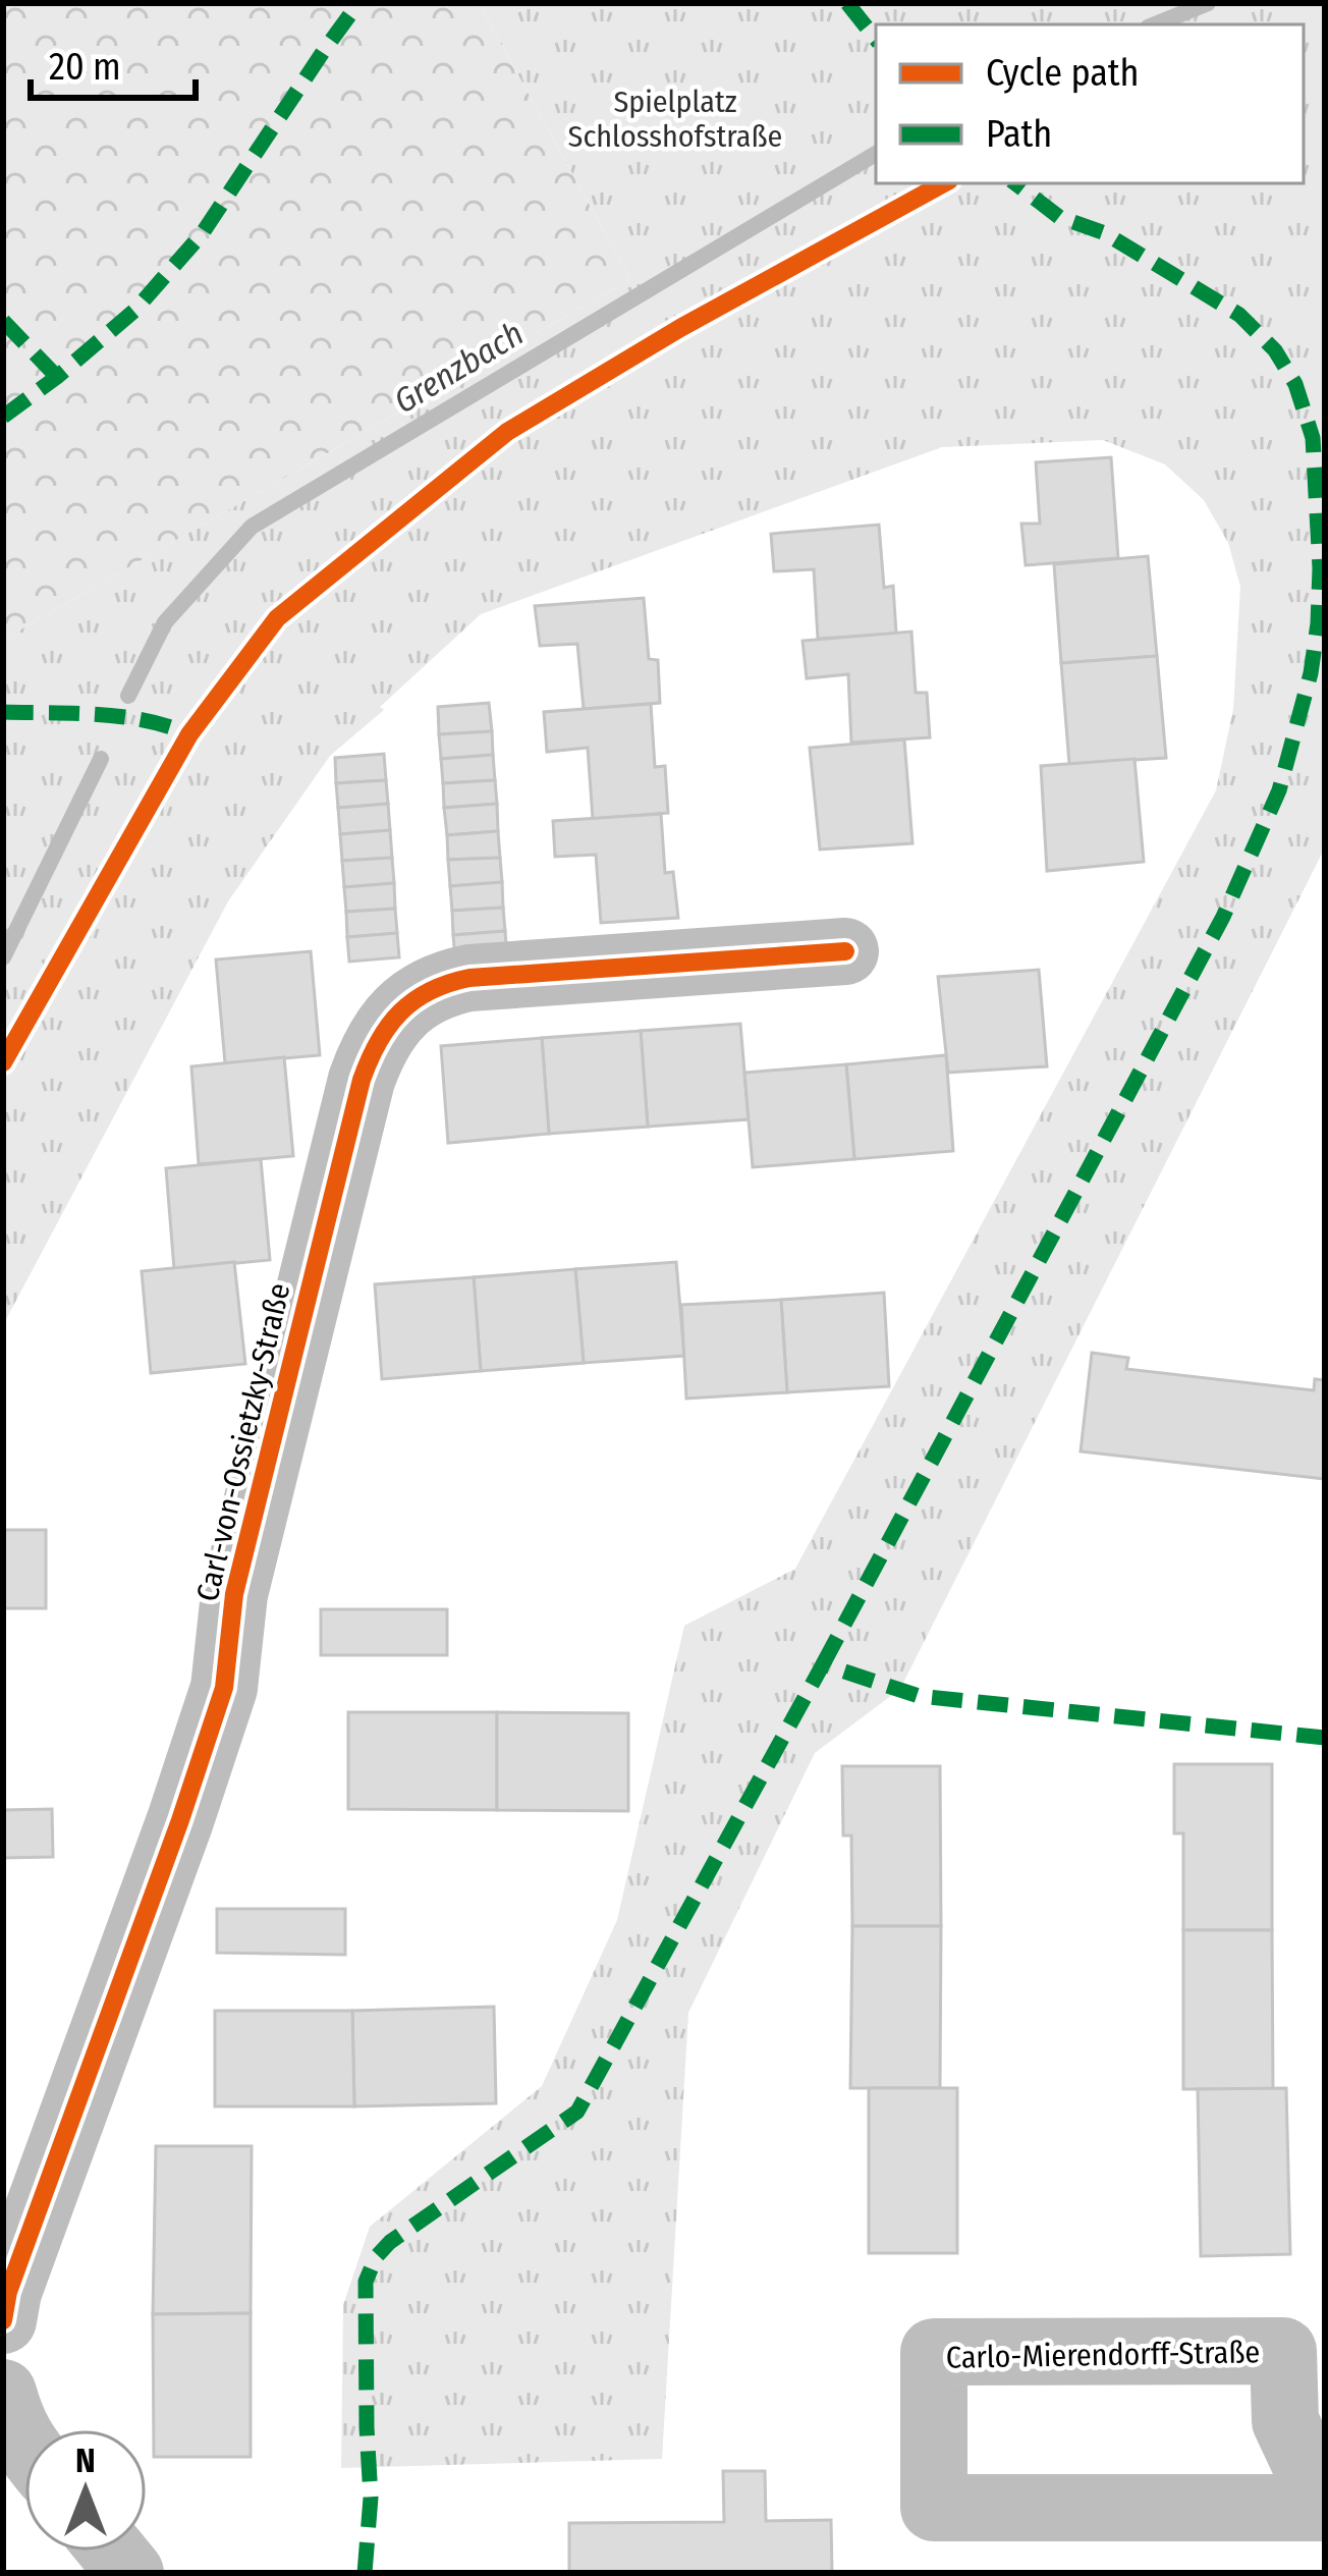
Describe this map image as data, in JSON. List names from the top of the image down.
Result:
{
  "streets": {
    "street": ["Carl-von-Ossietzky-Straße", "Carlo-Mierendorff-Straße"]
  },
  "water": ["Grenzbach"],
  "parks": ["Spielplatz Schlosshofstraße"],
  "legend": ["Cycle path", "Path"],
  "scale_bar": "20 m",
  "north": "top"
}
